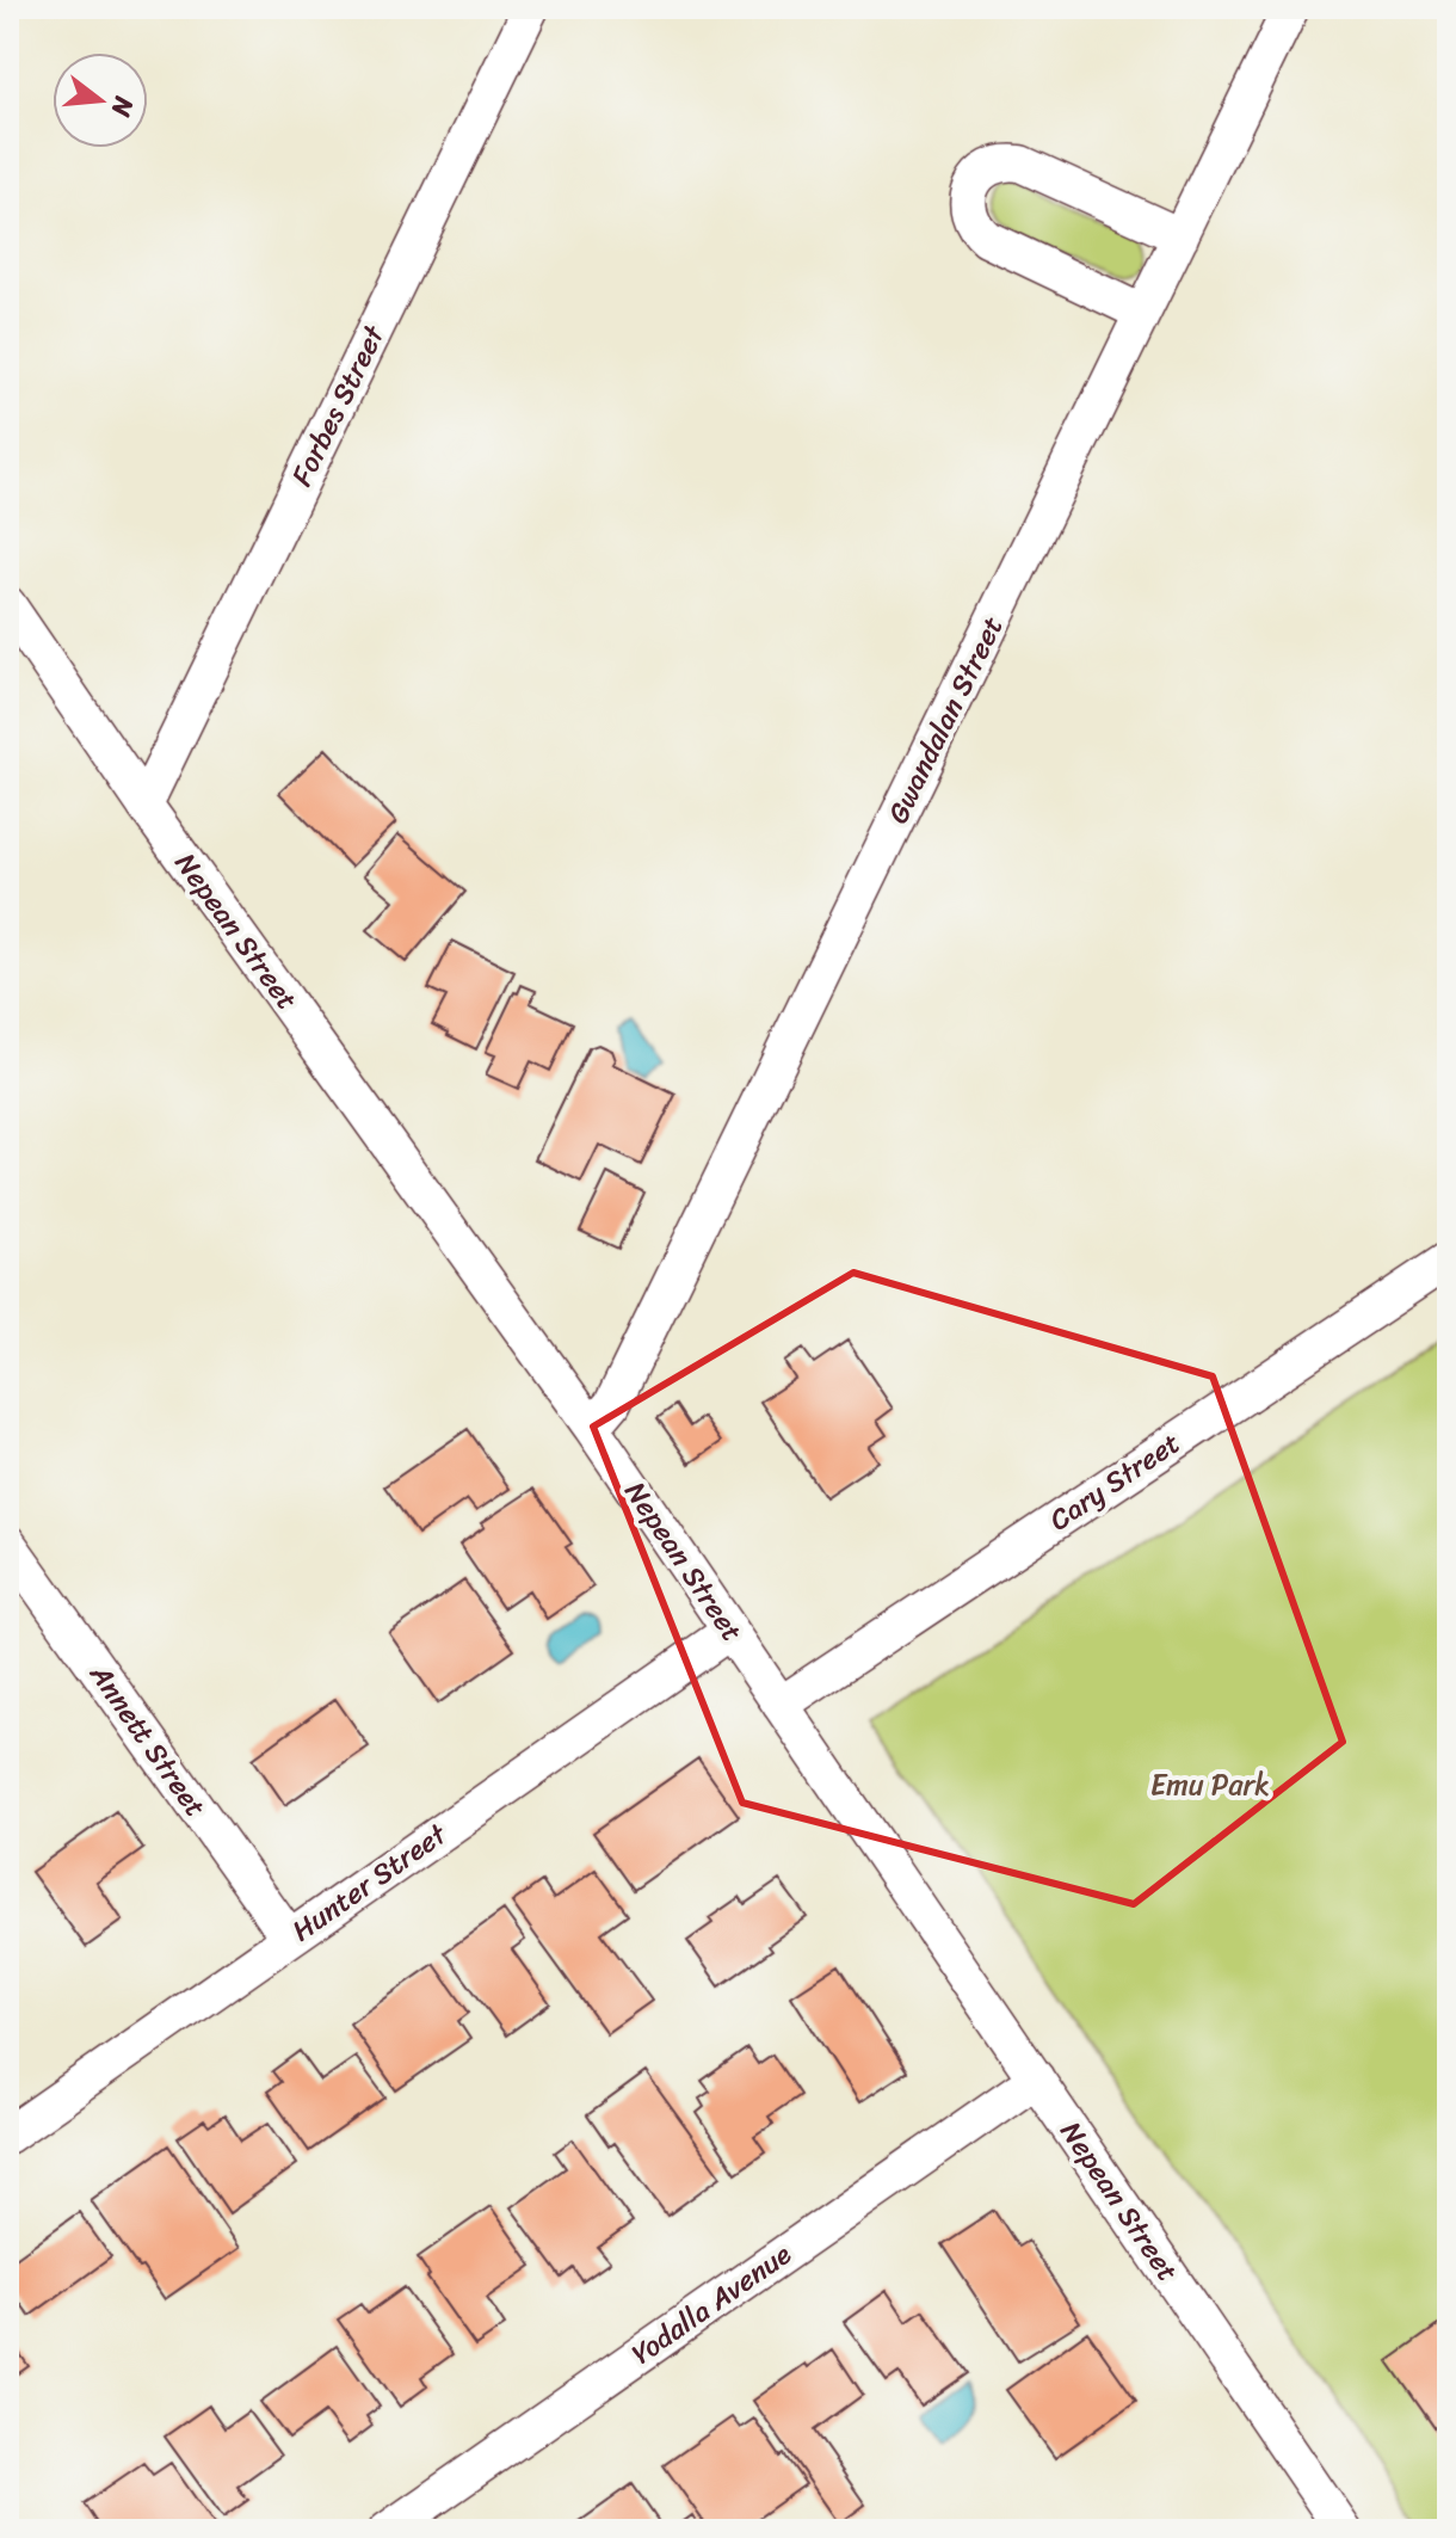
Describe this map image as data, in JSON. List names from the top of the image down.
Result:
{
  "streets": {
    "street": [
      "Forbes Street",
      "Gwandalan Street",
      "Nepean Street",
      "Cary Street",
      "Annett Street",
      "Hunter Street",
      "Yodalla Avenue"
    ]
  },
  "crossings": [
    ["Forbes Street", "Nepean Street"],
    ["Gwandalan Street", "Nepean Street"],
    ["Nepean Street", "Cary Street"],
    ["Nepean Street", "Hunter Street"],
    ["Nepean Street", "Yodalla Avenue"],
    ["Annett Street", "Hunter Street"]
  ],
  "parks": ["Emu Park"],
  "north": "right"
}
